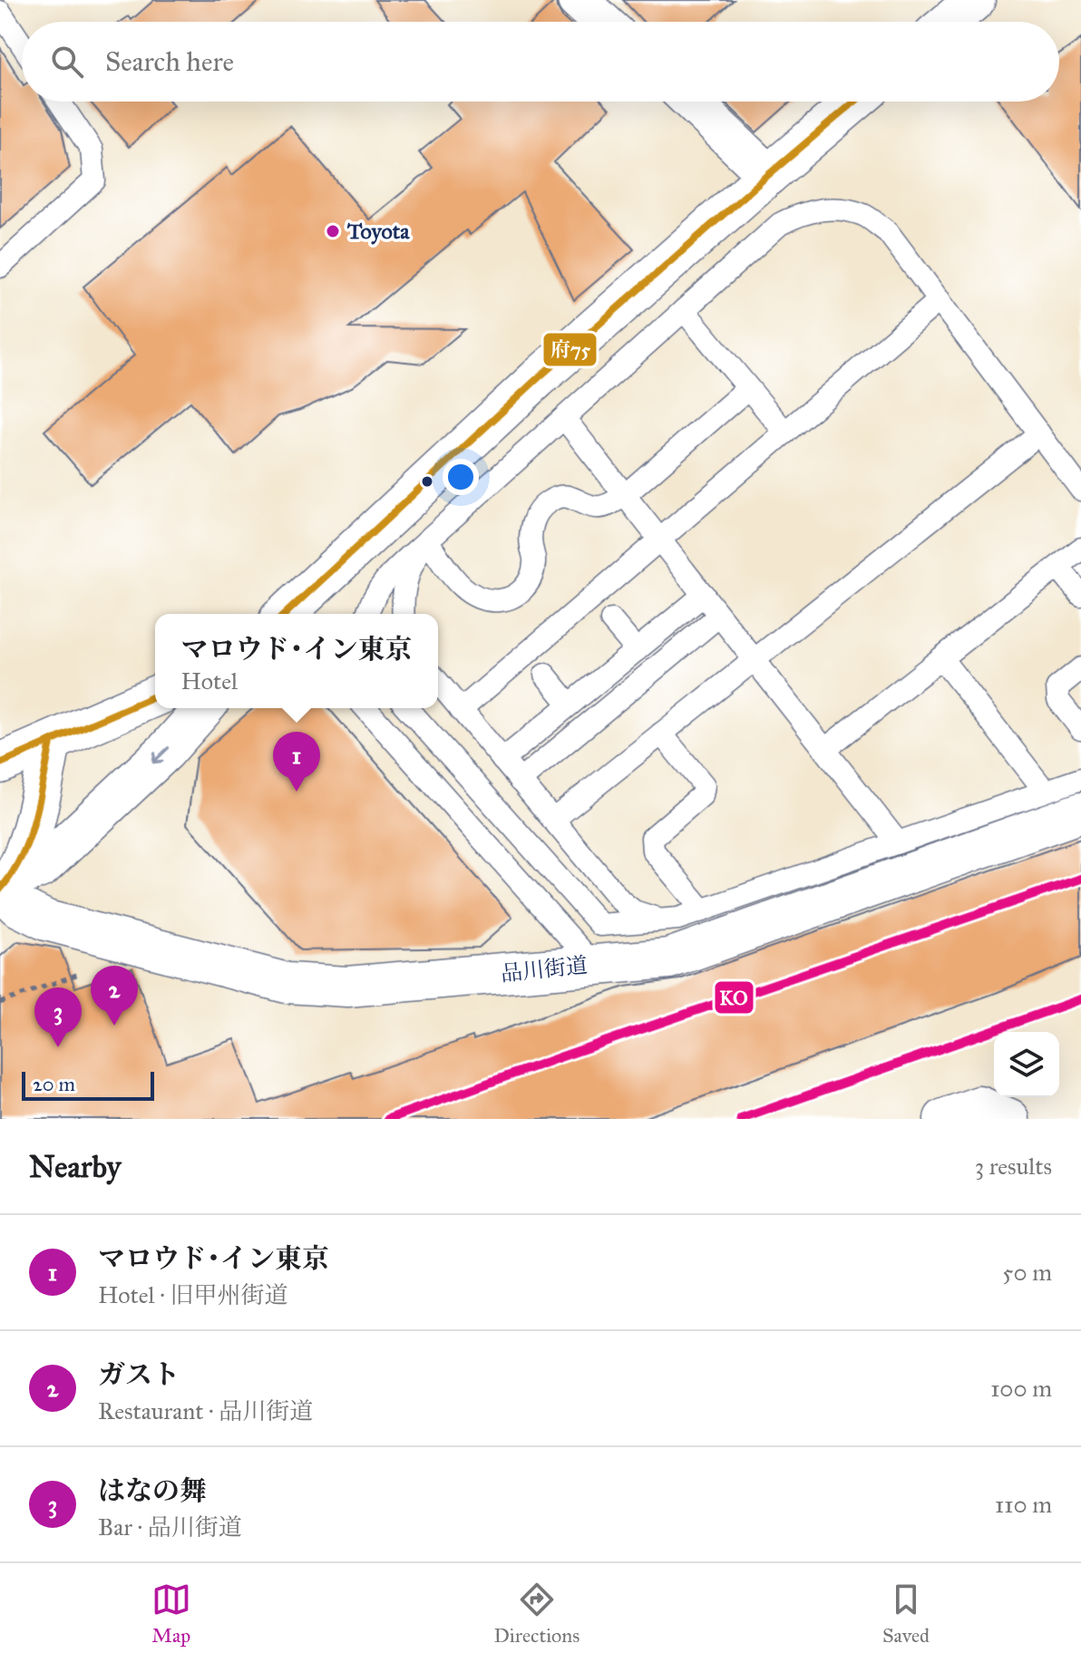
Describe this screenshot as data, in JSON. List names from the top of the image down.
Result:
{
  "streets": {
    "main road": ["品川街道"]
  },
  "places": ["Toyota"],
  "lines": ["transit line 府75", "transit line KO"],
  "scale_bar": "20 m",
  "page": {
    "search": "Search here",
    "popup": ["マロウド･イン東京", "Hotel"],
    "pins": ["1", "2", "3"],
    "scale": "20 m",
    "heading": ["Nearby", "3 results"],
    "list": [
      {
        "mark": "1",
        "name": "マロウド･イン東京",
        "note": "Hotel · 旧甲州街道",
        "value": "50 m"
      },
      {
        "mark": "2",
        "name": "ガスト",
        "note": "Restaurant · 品川街道",
        "value": "100 m"
      },
      {
        "mark": "3",
        "name": "はなの舞",
        "note": "Bar · 品川街道",
        "value": "110 m"
      }
    ],
    "nav": ["Map", "Directions", "Saved"]
  }
}
